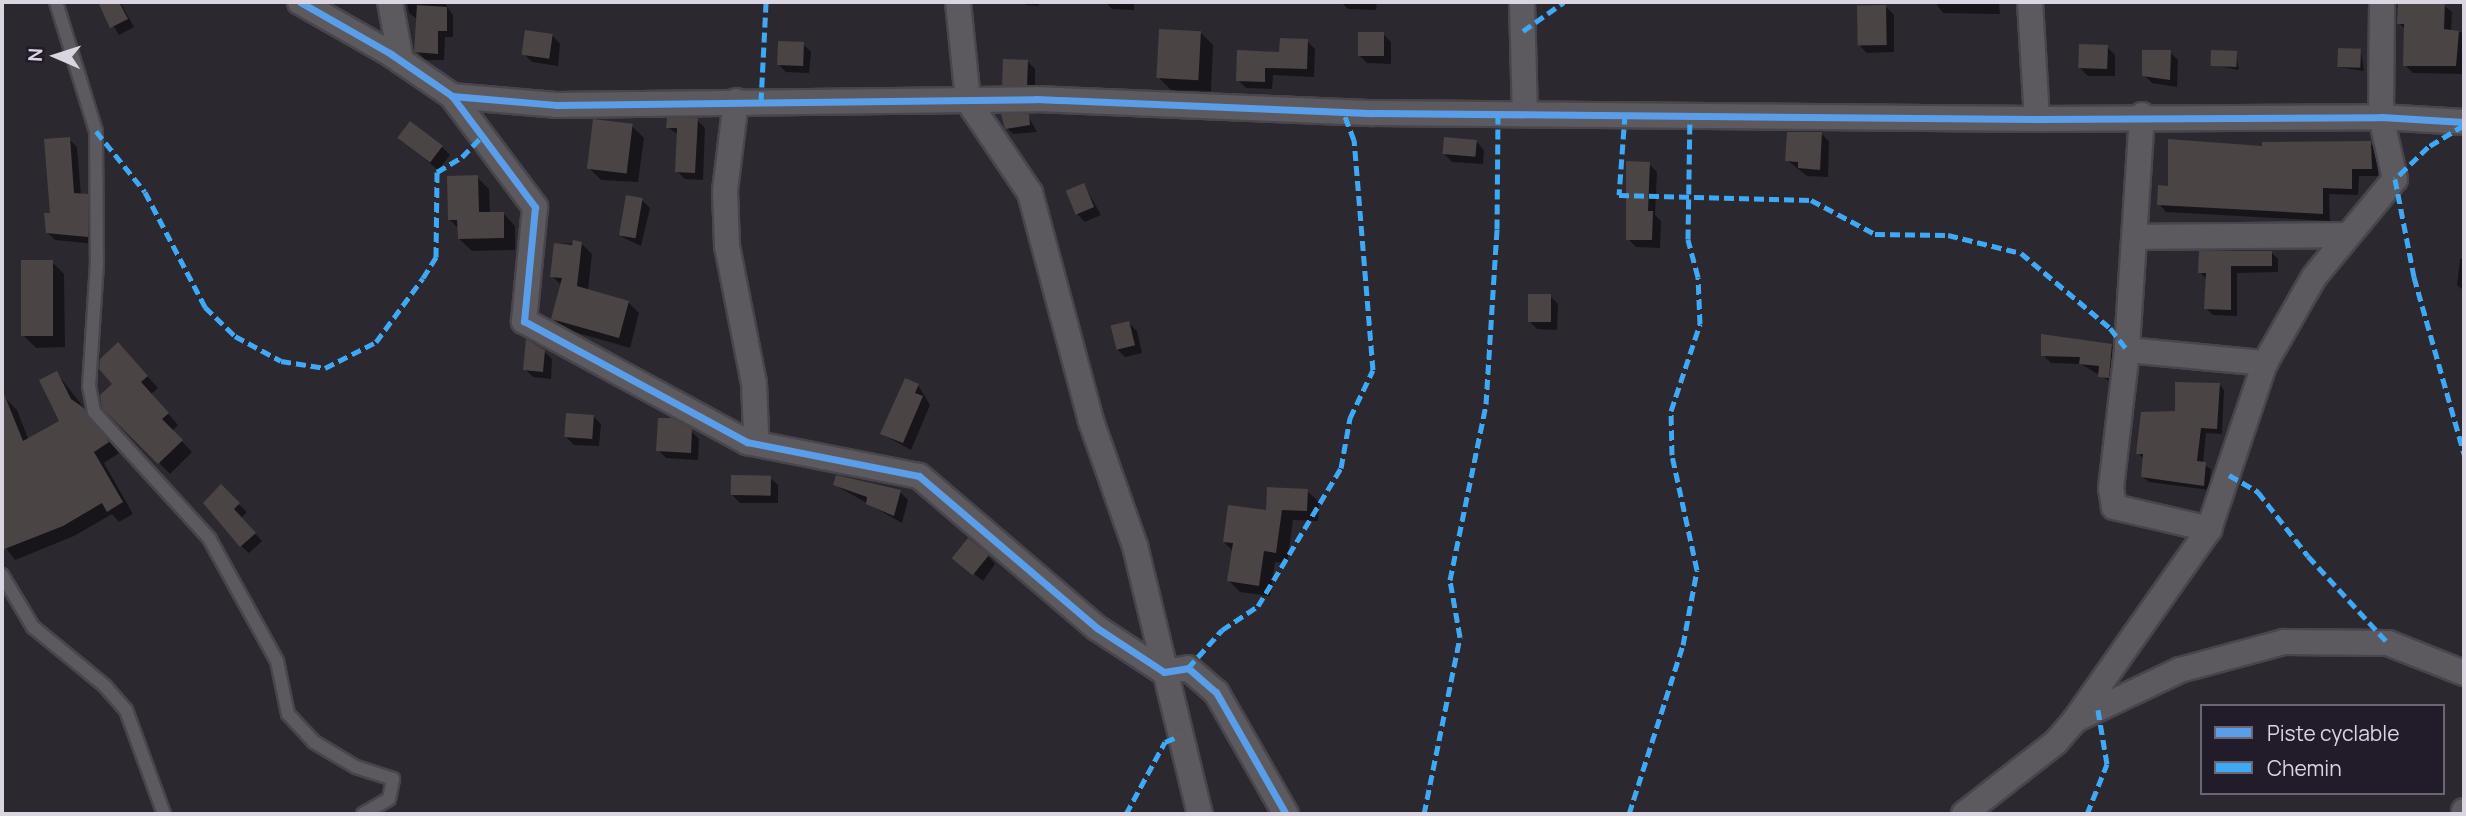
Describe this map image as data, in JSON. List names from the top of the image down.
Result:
{
  "legend": ["Piste cyclable", "Chemin"],
  "north": "left"
}
